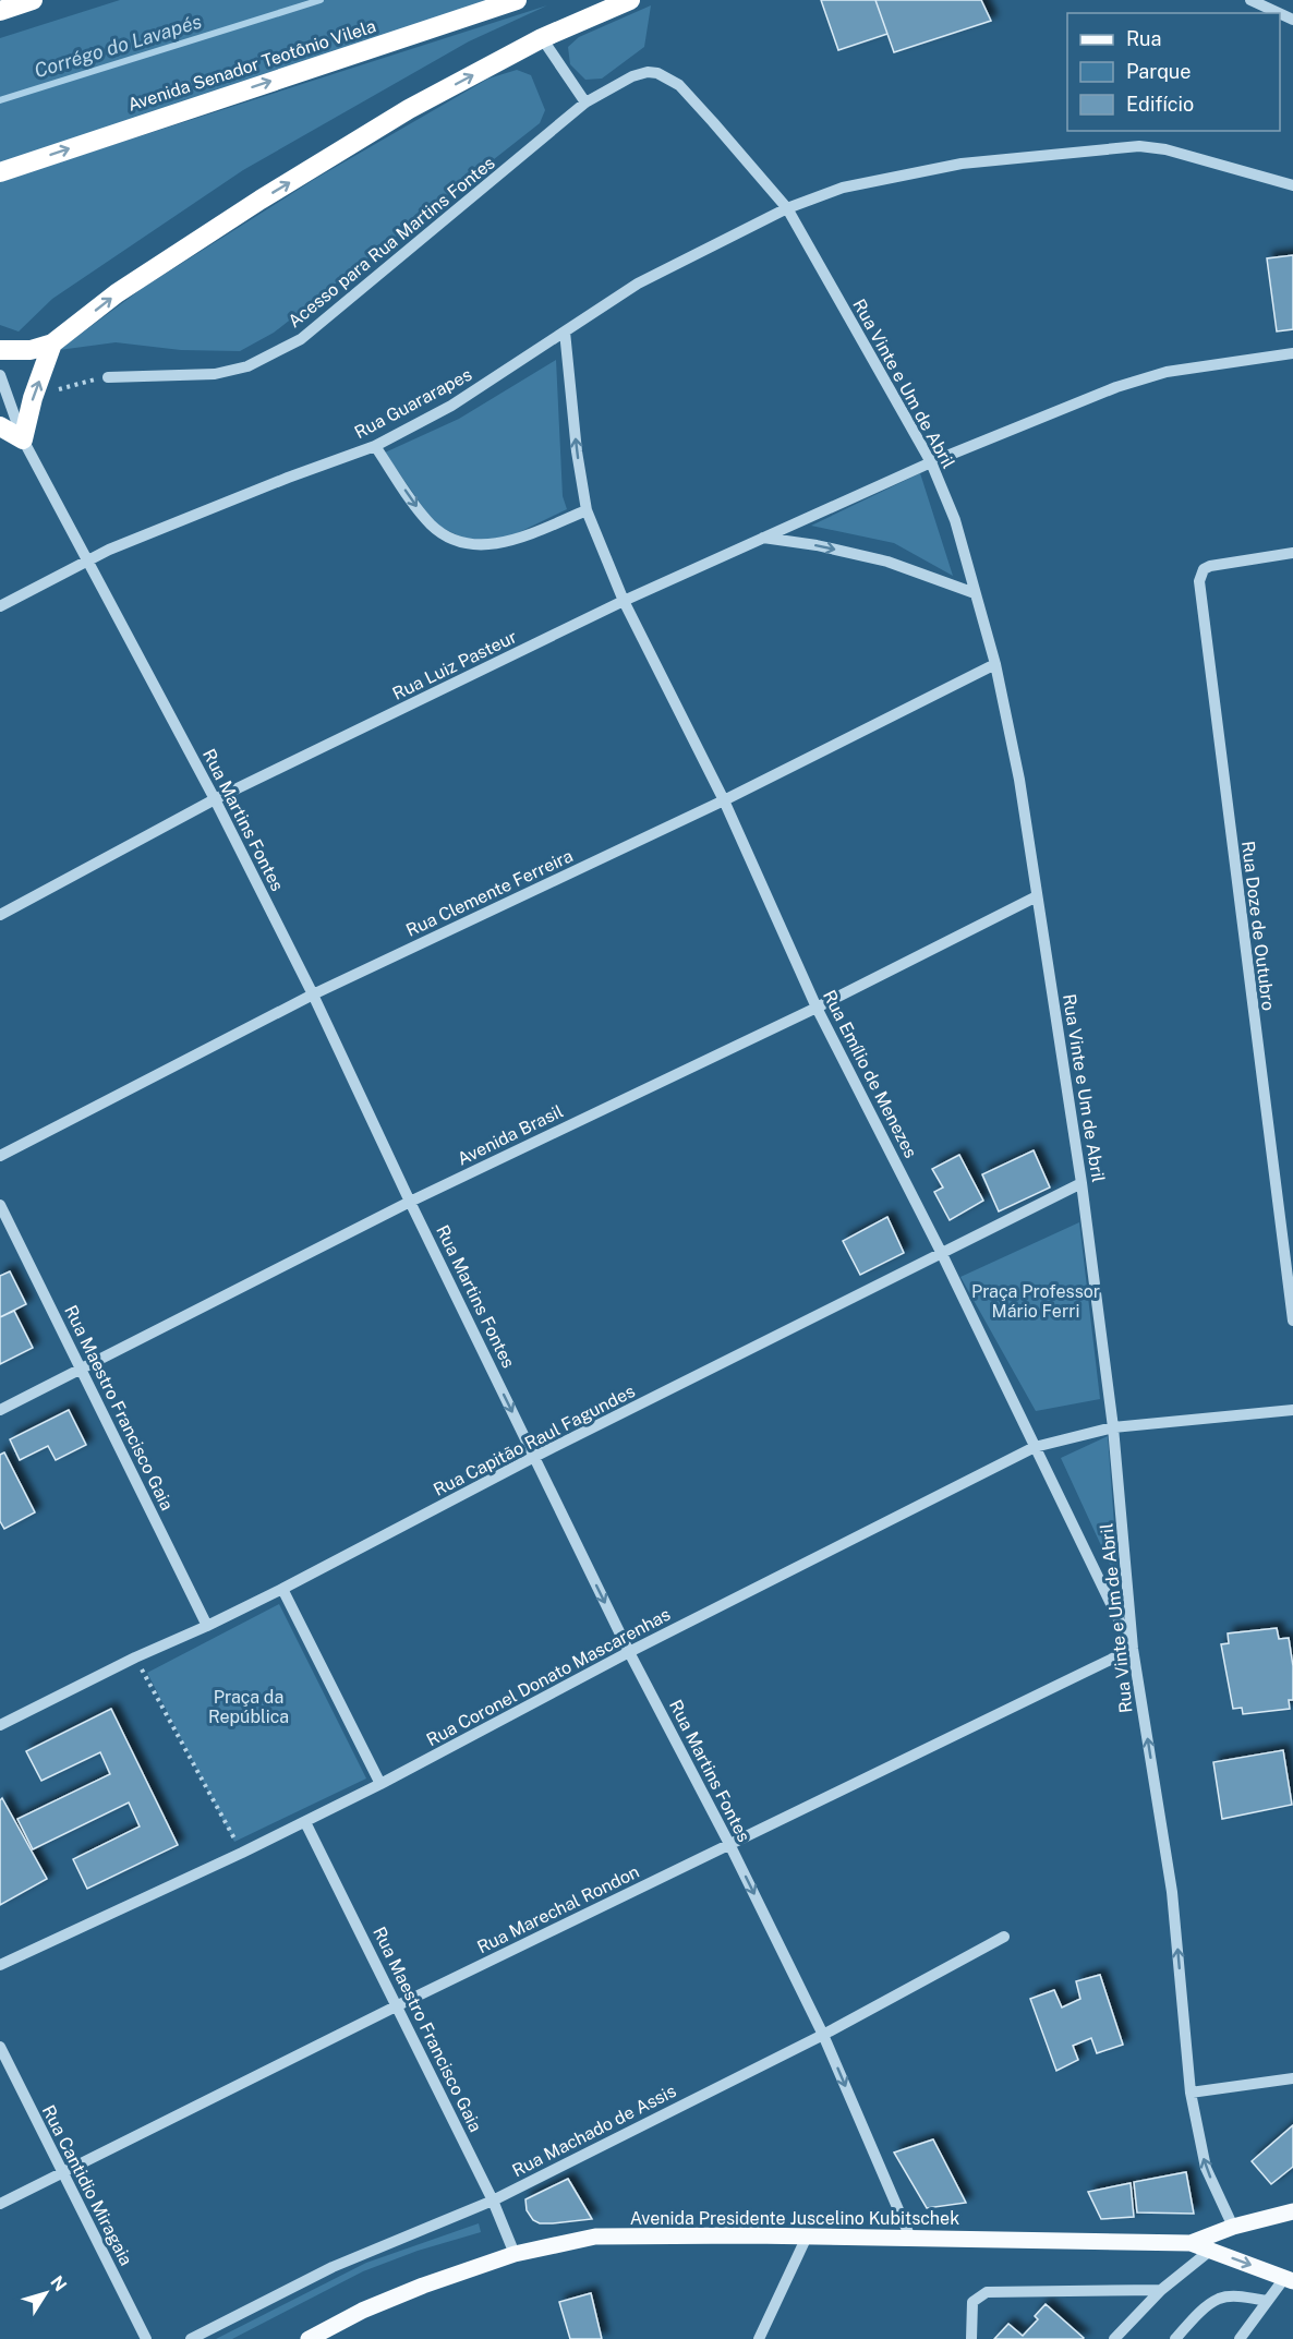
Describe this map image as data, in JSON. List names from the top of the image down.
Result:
{
  "streets": {
    "highway": ["Avenida Senador Teotônio Vilela"],
    "main road": ["Avenida Presidente Juscelino Kubitschek"],
    "street": [
      "Acesso para Rua Martins Fontes",
      "Rua Vinte e Um de Abril",
      "Rua Guararapes",
      "Rua Luiz Pasteur",
      "Rua Martins Fontes",
      "Rua Clemente Ferreira",
      "Rua Doze de Outubro",
      "Rua Emílio de Menezes",
      "Avenida Brasil",
      "Rua Maestro Francisco Gaia",
      "Rua Capitão Raul Fagundes",
      "Rua Coronel Donato Mascarenhas",
      "Rua Marechal Rondon",
      "Rua Machado de Assis",
      "Rua Cantidio Miragaia"
    ]
  },
  "crossings": [
    ["Acesso para Rua Martins Fontes", "Rua Vinte e Um de Abril"],
    ["Rua Vinte e Um de Abril", "Rua Guararapes"],
    ["Rua Vinte e Um de Abril", "Rua Luiz Pasteur"],
    ["Rua Vinte e Um de Abril", "Rua Clemente Ferreira"],
    ["Rua Vinte e Um de Abril", "Rua Emílio de Menezes"],
    ["Rua Vinte e Um de Abril", "Avenida Brasil"],
    ["Rua Vinte e Um de Abril", "Rua Capitão Raul Fagundes"],
    ["Rua Vinte e Um de Abril", "Rua Coronel Donato Mascarenhas"],
    ["Rua Vinte e Um de Abril", "Rua Marechal Rondon"],
    ["Rua Guararapes", "Rua Martins Fontes"],
    ["Rua Guararapes", "Rua Emílio de Menezes"],
    ["Rua Luiz Pasteur", "Rua Martins Fontes"],
    ["Rua Luiz Pasteur", "Rua Emílio de Menezes"],
    ["Rua Martins Fontes", "Rua Clemente Ferreira"],
    ["Rua Martins Fontes", "Avenida Brasil"],
    ["Rua Martins Fontes", "Rua Capitão Raul Fagundes"],
    ["Rua Martins Fontes", "Rua Coronel Donato Mascarenhas"],
    ["Rua Martins Fontes", "Rua Marechal Rondon"],
    ["Rua Martins Fontes", "Rua Machado de Assis"],
    ["Rua Martins Fontes", "Avenida Presidente Juscelino Kubitschek"],
    ["Rua Clemente Ferreira", "Rua Emílio de Menezes"],
    ["Rua Emílio de Menezes", "Avenida Brasil"],
    ["Rua Emílio de Menezes", "Rua Capitão Raul Fagundes"],
    ["Rua Emílio de Menezes", "Rua Coronel Donato Mascarenhas"],
    ["Rua Emílio de Menezes", "Rua Marechal Rondon"],
    ["Avenida Brasil", "Rua Maestro Francisco Gaia"],
    ["Rua Maestro Francisco Gaia", "Rua Capitão Raul Fagundes"],
    ["Rua Maestro Francisco Gaia", "Rua Coronel Donato Mascarenhas"],
    ["Rua Maestro Francisco Gaia", "Rua Marechal Rondon"],
    ["Rua Maestro Francisco Gaia", "Rua Machado de Assis"],
    ["Rua Maestro Francisco Gaia", "Avenida Presidente Juscelino Kubitschek"],
    ["Rua Marechal Rondon", "Rua Cantidio Miragaia"]
  ],
  "one_way": ["Rua Martins Fontes"],
  "water": ["Corrégo do Lavapés"],
  "parks": ["Praça Professor Mário Ferri", "Praça da República"],
  "legend": ["Rua", "Parque", "Edifício"],
  "north": "top right"
}
